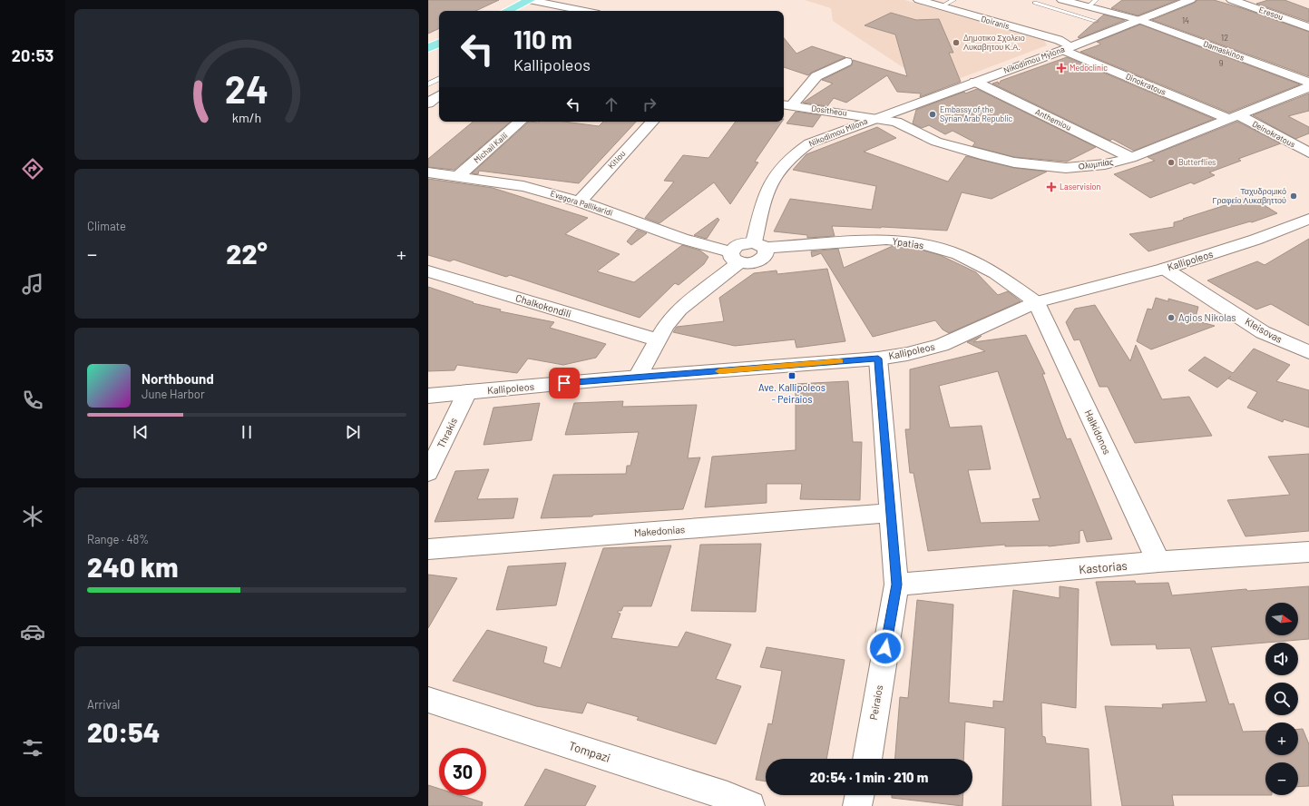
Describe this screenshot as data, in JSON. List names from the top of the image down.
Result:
{
  "streets": {
    "street": [
      "Eresou",
      "Doiranis",
      "Damaskinos",
      "Nikodimou Mylona",
      "Dinokratous",
      "Dositheou",
      "Anthemiou",
      "Nikodimou Milona",
      "Deinokratous",
      "Michail Kaili",
      "Kitiou",
      "Ολυμπίας",
      "Evagora Pallikaridi",
      "Ypatias",
      "Kallipoleos",
      "Chalkokondili",
      "Kleisovas",
      "Halkidonos",
      "Thrakis",
      "Makedonias",
      "Kastorias",
      "Peiraios",
      "Tompazi"
    ]
  },
  "crossings": [
    ["Doiranis", "Nikodimou Mylona"],
    ["Doiranis", "Dinokratous"],
    ["Damaskinos", "Nikodimou Mylona"],
    ["Nikodimou Mylona", "Dinokratous"],
    ["Nikodimou Mylona", "Dositheou"],
    ["Nikodimou Mylona", "Anthemiou"],
    ["Nikodimou Mylona", "Nikodimou Milona"],
    ["Nikodimou Mylona", "Ολυμπίας"],
    ["Dinokratous", "Deinokratous"],
    ["Dinokratous", "Ολυμπίας"],
    ["Dositheou", "Nikodimou Milona"],
    ["Dositheou", "Ολυμπίας"],
    ["Anthemiou", "Ολυμπίας"],
    ["Nikodimou Milona", "Ολυμπίας"],
    ["Nikodimou Milona", "Ypatias"],
    ["Deinokratous", "Ολυμπίας"],
    ["Michail Kaili", "Evagora Pallikaridi"],
    ["Kitiou", "Evagora Pallikaridi"],
    ["Evagora Pallikaridi", "Ypatias"],
    ["Ypatias", "Kallipoleos"],
    ["Ypatias", "Halkidonos"],
    ["Kallipoleos", "Kleisovas"],
    ["Kallipoleos", "Halkidonos"],
    ["Kallipoleos", "Thrakis"],
    ["Kallipoleos", "Peiraios"],
    ["Halkidonos", "Kastorias"],
    ["Makedonias", "Peiraios"],
    ["Kastorias", "Peiraios"]
  ],
  "places": {
    "other": [
      "Δημοτικο Σχολειο Λυκαβητου Κ.Α.",
      "Embassy of the Syrian Arab Republic",
      "Butterflies",
      "Ταχυδρομικό Γραφείο Λυκαβηττού",
      "Agios Nikolas"
    ],
    "health": ["Medoclinic", "Laservision"],
    "transit": ["Ave. Kallipoleos - Peiraios"]
  },
  "house_numbers": ["14", "12", "9"],
  "north": "right",
  "page": {
    "tabs": "20:53",
    "turn": ["110 m", "Kallipoleos"],
    "tile": [
      "Climate",
      ["Range · 48%", "240 km"],
      ["Arrival", "20:54"]
    ],
    "heat": ["−", "22°", "+"],
    "song": ["Northbound", "June Harbor"],
    "map_buttons": ["+", "−"],
    "limit": "30",
    "trip": "20:54 · 1 min · 210 m",
    "gauge": ["24", "km/h"]
  }
}
